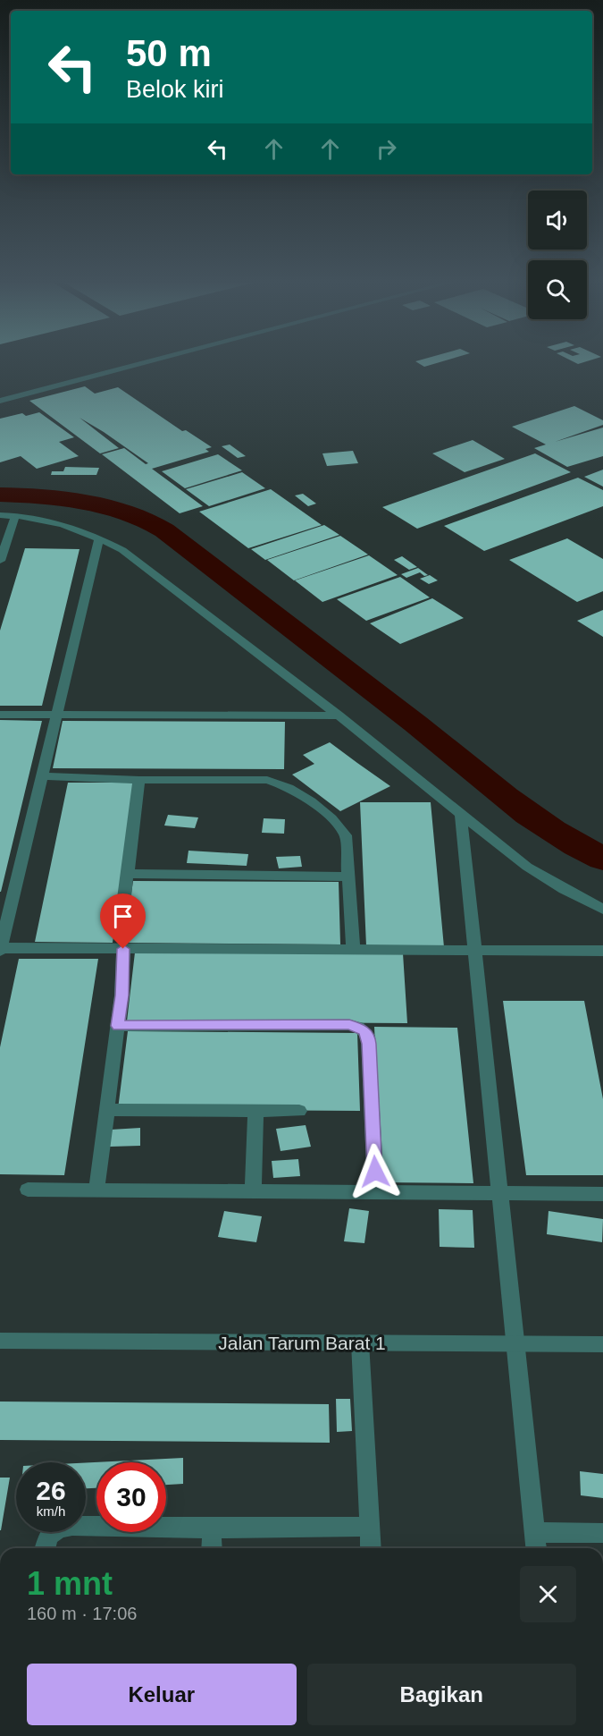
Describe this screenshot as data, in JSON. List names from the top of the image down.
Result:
{
  "streets": {
    "street": ["Jalan Tarum Barat 1"]
  },
  "page": {
    "turn": ["50 m", "Belok kiri"],
    "speed": "26 km/h",
    "limit": "30",
    "heading": ["1 mnt", "160 m · 17:06"],
    "buttons": ["Keluar", "Bagikan"]
  }
}
